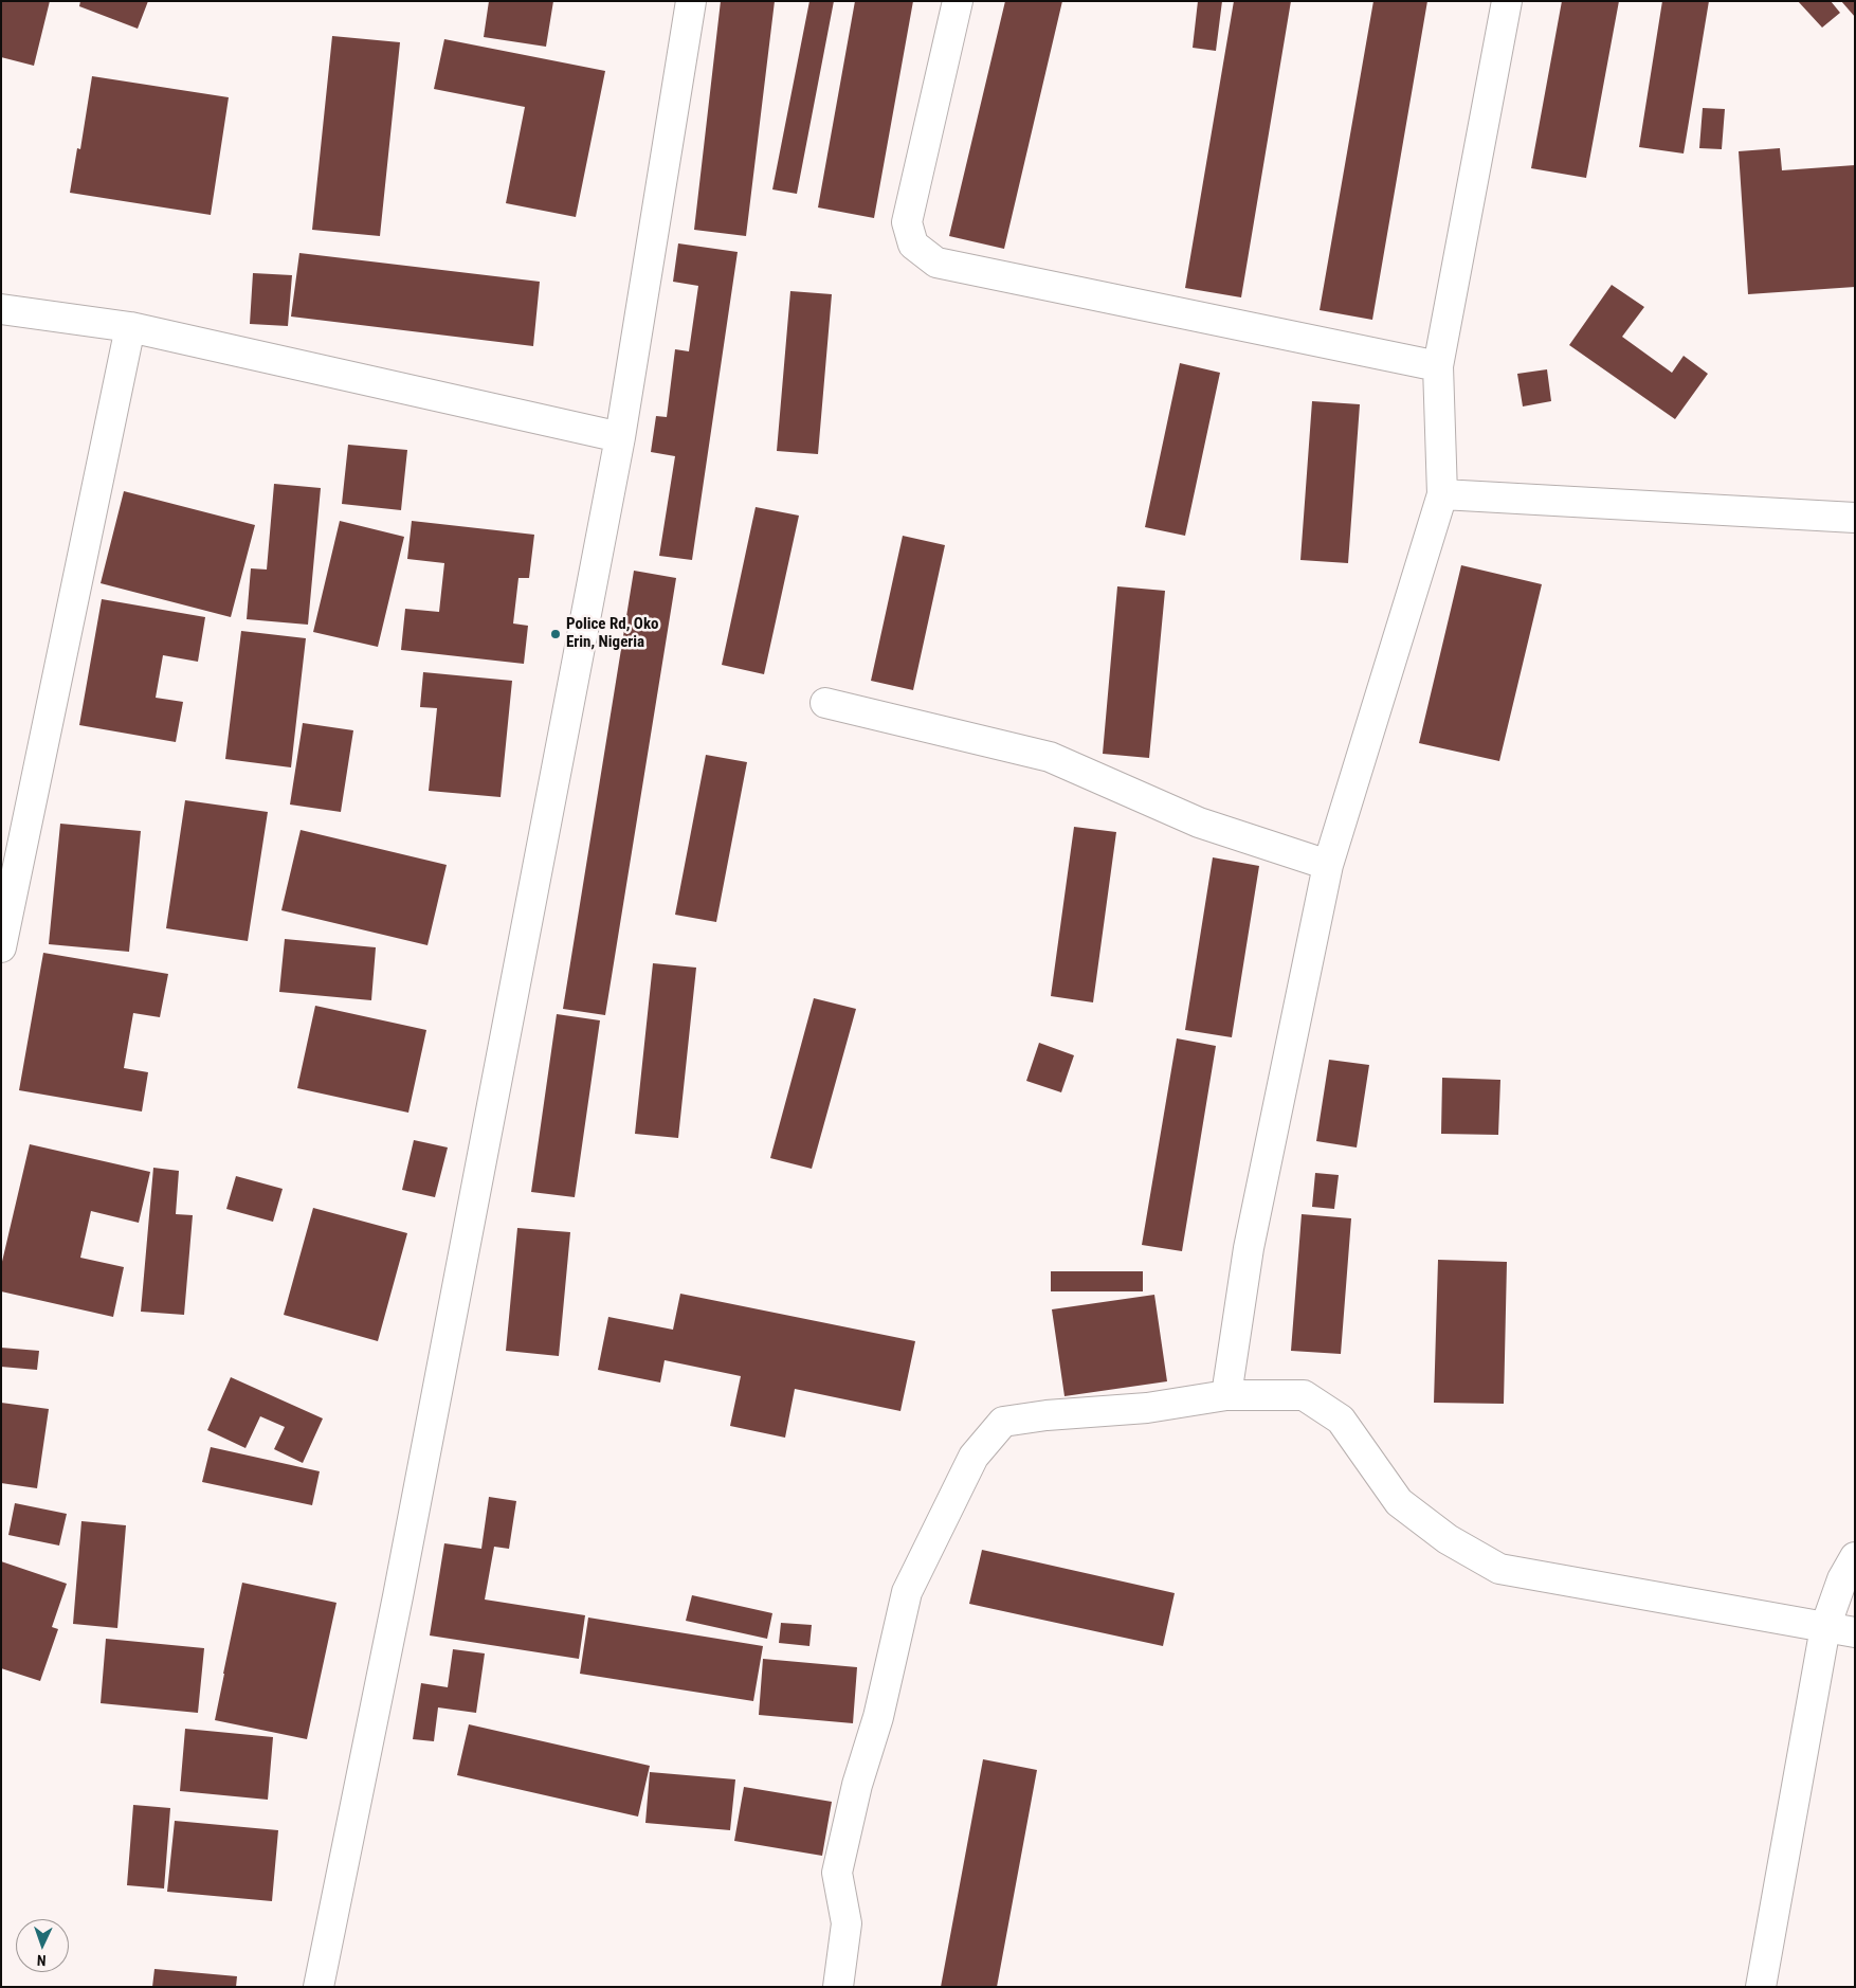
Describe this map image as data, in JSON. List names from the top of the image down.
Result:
{
  "places": ["Police Rd, Oko Erin, Nigeria"],
  "north": "bottom"
}
